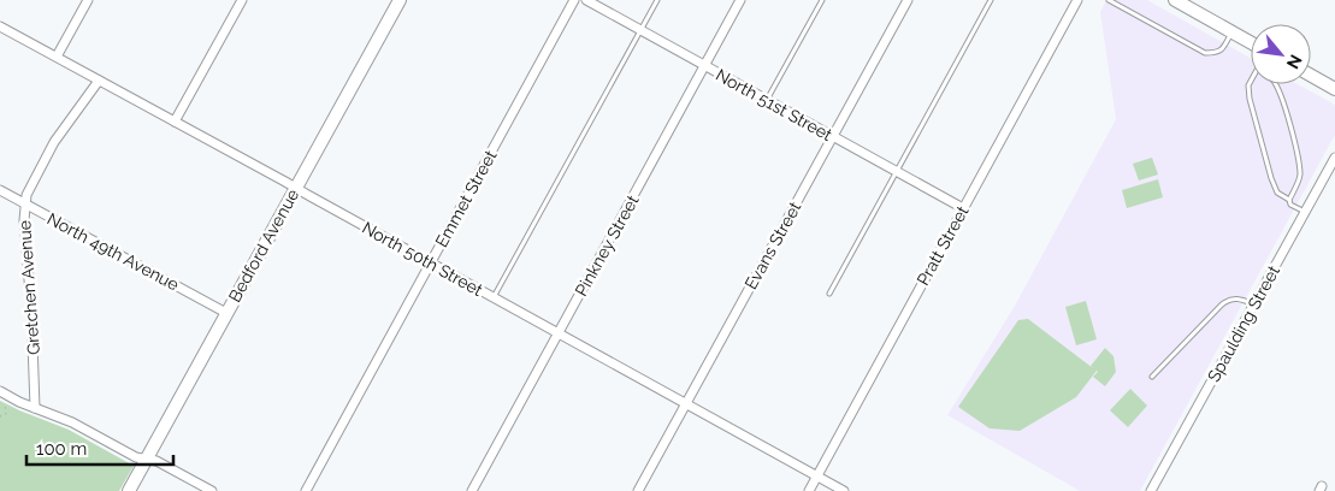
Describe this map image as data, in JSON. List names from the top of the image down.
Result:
{
  "streets": {
    "street": [
      "North 51st Street",
      "Emmet Street",
      "Bedford Avenue",
      "Pinkney Street",
      "Evans Street",
      "Pratt Street",
      "North 49th Avenue",
      "North 50th Street",
      "Gretchen Avenue",
      "Spaulding Street"
    ]
  },
  "crossings": [
    ["North 51st Street", "Pinkney Street"],
    ["North 51st Street", "Evans Street"],
    ["North 51st Street", "Pratt Street"],
    ["Emmet Street", "North 50th Street"],
    ["Bedford Avenue", "North 49th Avenue"],
    ["Bedford Avenue", "North 50th Street"],
    ["Pinkney Street", "North 50th Street"],
    ["Evans Street", "North 50th Street"],
    ["Pratt Street", "North 50th Street"],
    ["North 49th Avenue", "Gretchen Avenue"],
    ["North 50th Street", "Gretchen Avenue"]
  ],
  "scale_bar": "100 m",
  "north": "bottom right"
}
